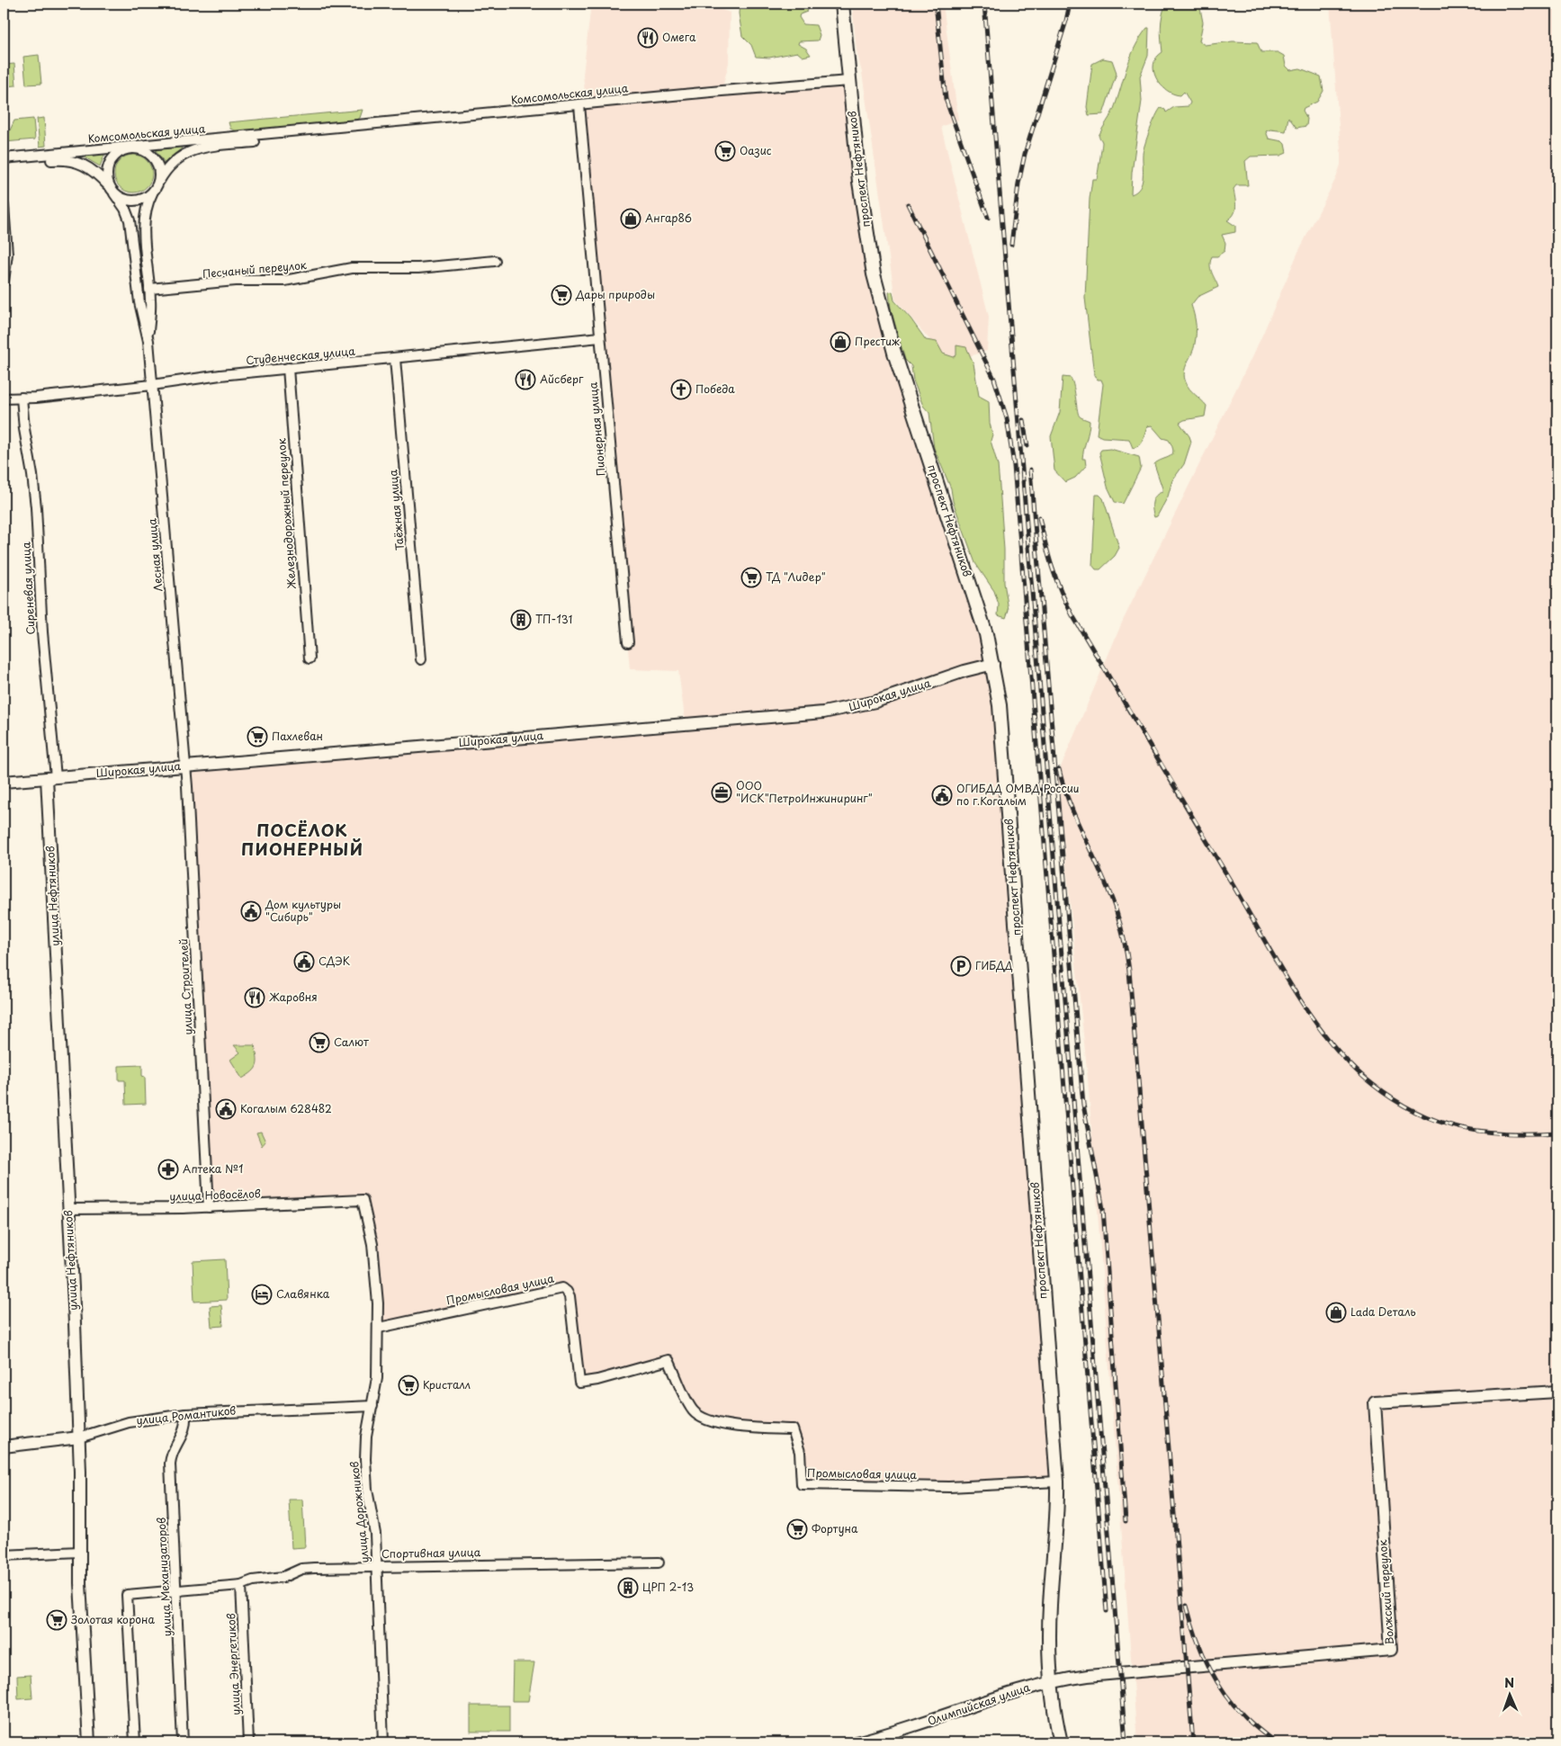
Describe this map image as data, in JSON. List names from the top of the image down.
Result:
{
  "streets": {
    "main road": ["проспект Нефтяников"],
    "street": [
      "Комсомольская улица",
      "Песчаный переулок",
      "Студенческая улица",
      "Пионерная улица",
      "Таёжная улица",
      "Железнодорожный переулок",
      "Лесная улица",
      "Сиреневая улица",
      "Широкая улица",
      "улица Нефтяников",
      "улица Строителей",
      "улица Новосёлов",
      "Промысловая улица",
      "улица Романтиков",
      "улица Дорожников",
      "Спортивная улица",
      "улица Механизаторов",
      "Волжский переулок",
      "улица Энергетиков",
      "Олимпийская улица"
    ]
  },
  "crossings": [
    ["Комсомольская улица", "проспект Нефтяников"],
    ["Комсомольская улица", "Пионерная улица"],
    ["Комсомольская улица", "Лесная улица"],
    ["проспект Нефтяников", "Широкая улица"],
    ["проспект Нефтяников", "Промысловая улица"],
    ["проспект Нефтяников", "Волжский переулок"],
    ["проспект Нефтяников", "Олимпийская улица"],
    ["Песчаный переулок", "Лесная улица"],
    ["Студенческая улица", "Пионерная улица"],
    ["Студенческая улица", "Таёжная улица"],
    ["Студенческая улица", "Железнодорожный переулок"],
    ["Студенческая улица", "Лесная улица"],
    ["Студенческая улица", "Сиреневая улица"],
    ["Лесная улица", "Широкая улица"],
    ["Лесная улица", "улица Строителей"],
    ["Сиреневая улица", "Широкая улица"],
    ["Сиреневая улица", "улица Нефтяников"],
    ["Широкая улица", "улица Нефтяников"],
    ["Широкая улица", "улица Строителей"],
    ["улица Нефтяников", "улица Новосёлов"],
    ["улица Нефтяников", "улица Романтиков"],
    ["улица Строителей", "улица Новосёлов"],
    ["улица Новосёлов", "улица Дорожников"],
    ["Промысловая улица", "улица Дорожников"],
    ["улица Романтиков", "улица Дорожников"],
    ["улица Романтиков", "улица Механизаторов"],
    ["улица Дорожников", "Спортивная улица"],
    ["Спортивная улица", "улица Механизаторов"],
    ["Спортивная улица", "улица Энергетиков"],
    ["Волжский переулок", "Олимпийская улица"]
  ],
  "districts": ["ПОСЁЛОК ПИОНЕРНЫЙ"],
  "places": {
    "restaurant": ["Омега", "Айсберг", "Жаровня"],
    "supermarket": [
      "Оазис",
      "Дары природы",
      "ТД \"Лидер\"",
      "Пахлеван",
      "Салют",
      "Кристалл",
      "Фортуна",
      "Золотая корона"
    ],
    "shop": ["Ангар86", "Престиж", "Lada Dеталь"],
    "church": ["Победа"],
    "building": ["ТП-131", "ЦРП 2-13"],
    "office": ["ООО \"ИСК\"ПетроИнжиниринг\""],
    "public building": [
      "ОГИБДД ОМВД России по г.Когалым",
      "Дом культуры \"Сибирь\"",
      "СДЭК",
      "Когалым 628482"
    ],
    "parking": ["ГИБДД"],
    "pharmacy": ["Аптека №1"],
    "hotel": ["Славянка"]
  },
  "north": "top"
}
